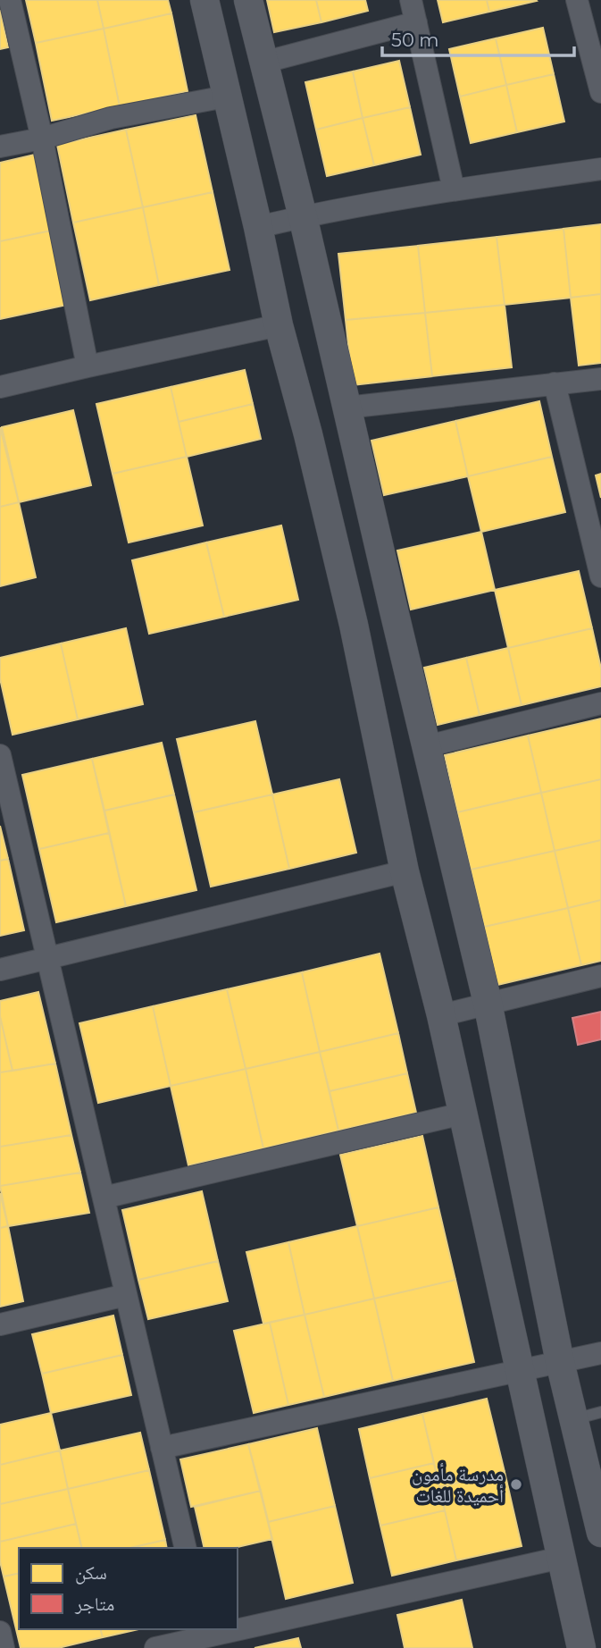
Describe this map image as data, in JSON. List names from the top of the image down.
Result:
{
  "places": ["مدرسة مأمون أحميدة للغات"],
  "legend": ["سكن", "متاجر"],
  "scale_bar": "50 m"
}
